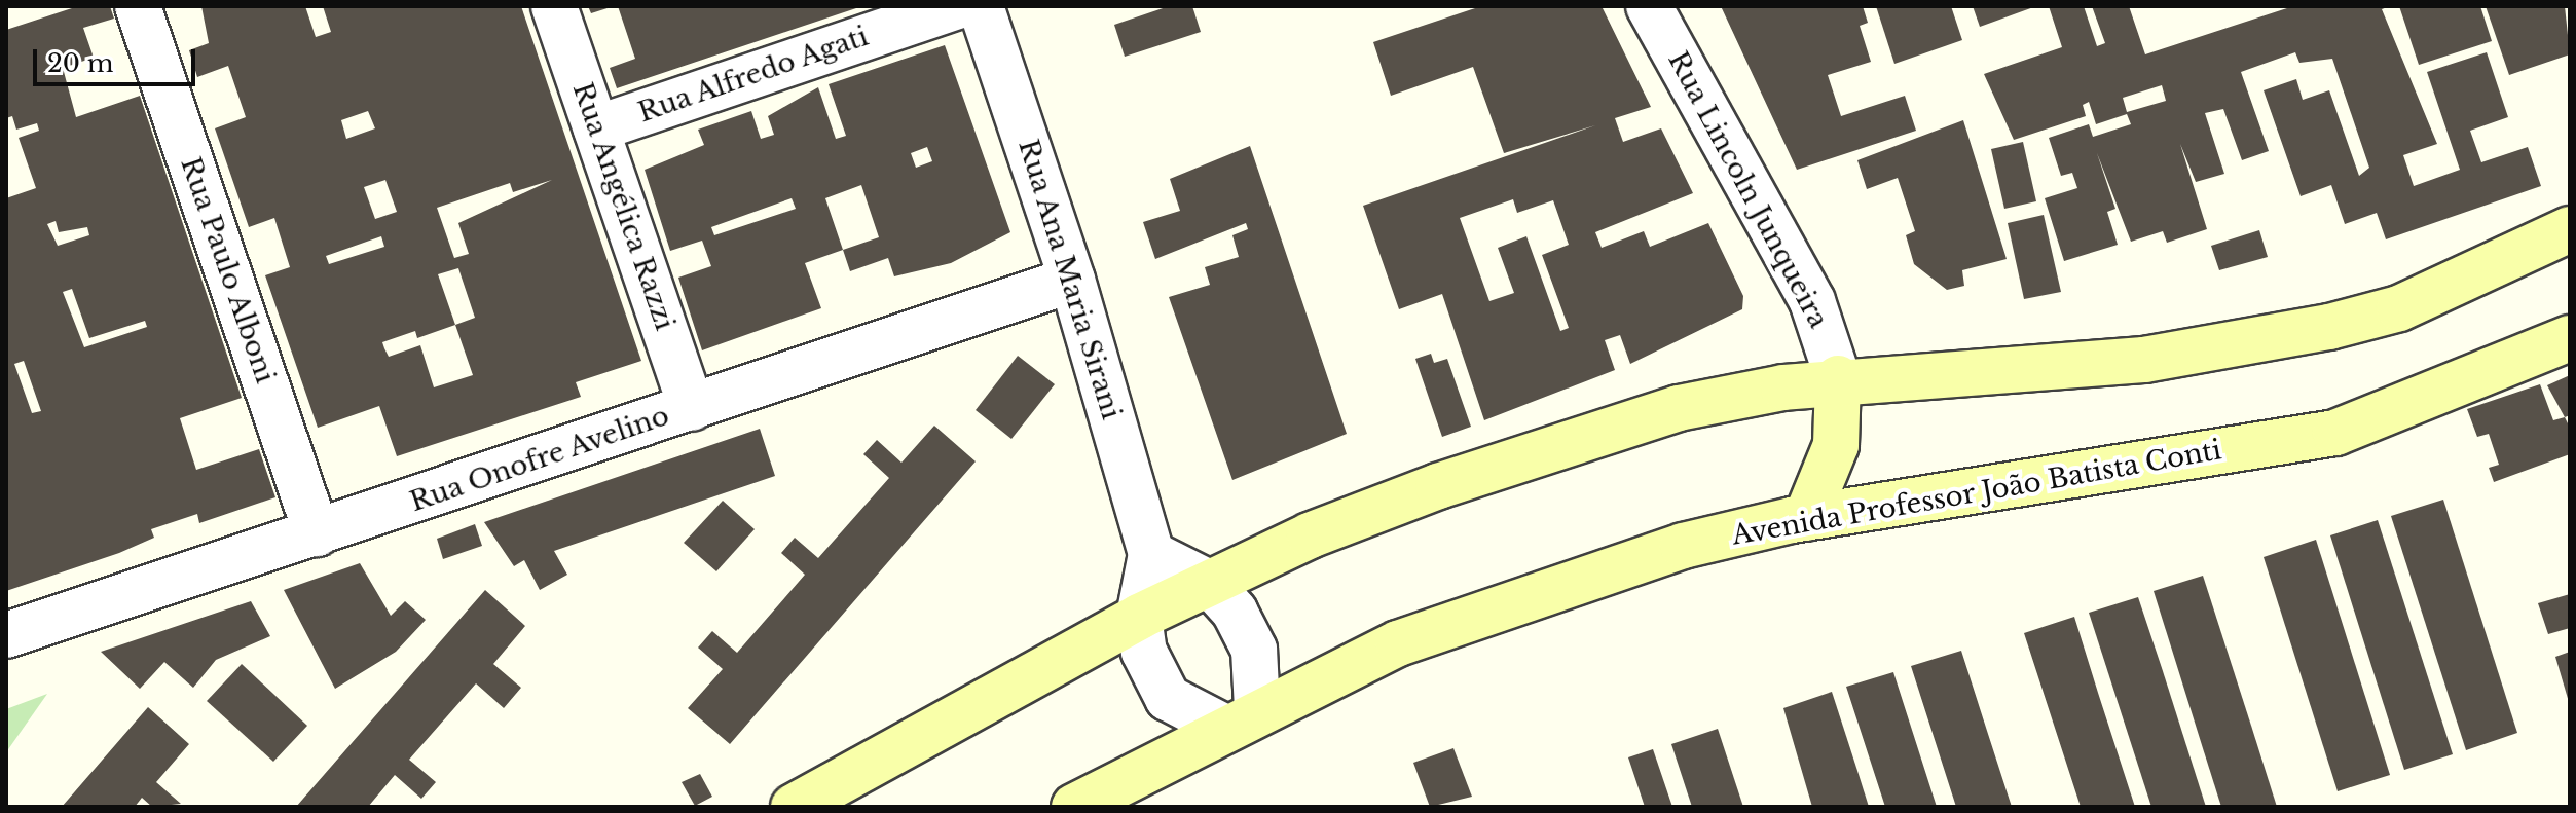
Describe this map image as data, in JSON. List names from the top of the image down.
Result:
{
  "streets": {
    "main road": ["Avenida Professor João Batista Conti"],
    "street": [
      "Rua Alfredo Agati",
      "Rua Lincoln Junqueira",
      "Rua Angélica Razzi",
      "Rua Paulo Alboni",
      "Rua Ana Maria Sirani",
      "Rua Onofre Avelino"
    ]
  },
  "crossings": [
    ["Rua Alfredo Agati", "Rua Angélica Razzi"],
    ["Rua Angélica Razzi", "Rua Onofre Avelino"],
    ["Rua Paulo Alboni", "Rua Onofre Avelino"],
    ["Rua Ana Maria Sirani", "Rua Onofre Avelino"],
    ["Rua Ana Maria Sirani", "Avenida Professor João Batista Conti"]
  ],
  "scale_bar": "20 m"
}
